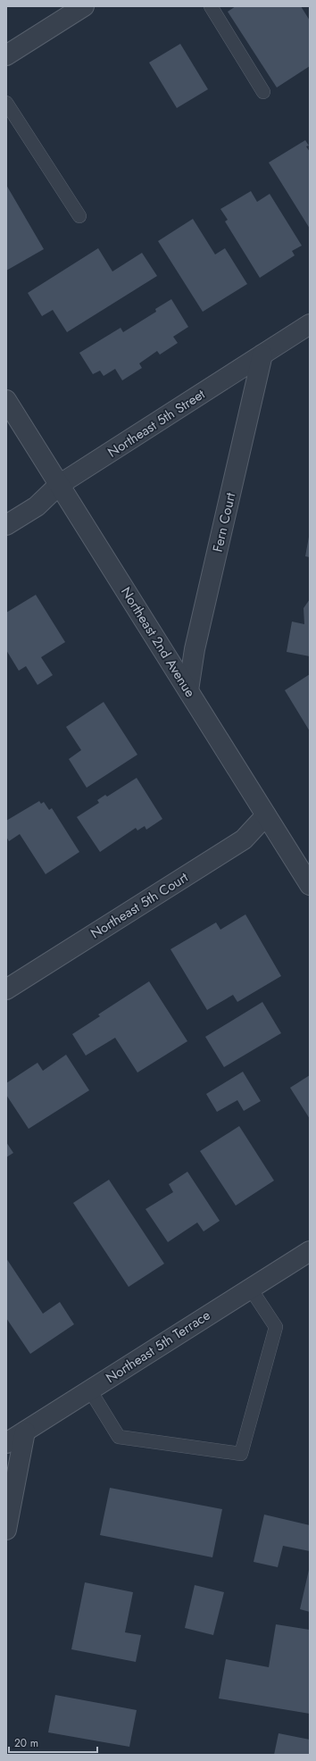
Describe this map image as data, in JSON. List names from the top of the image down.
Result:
{
  "streets": {
    "street": [
      "Northeast 5th Street",
      "Fern Court",
      "Northeast 2nd Avenue",
      "Northeast 5th Court",
      "Northeast 5th Terrace"
    ]
  },
  "crossings": [
    ["Northeast 5th Street", "Fern Court"],
    ["Northeast 5th Street", "Northeast 2nd Avenue"],
    ["Fern Court", "Northeast 2nd Avenue"],
    ["Northeast 2nd Avenue", "Northeast 5th Court"]
  ],
  "scale_bar": "20 m"
}
